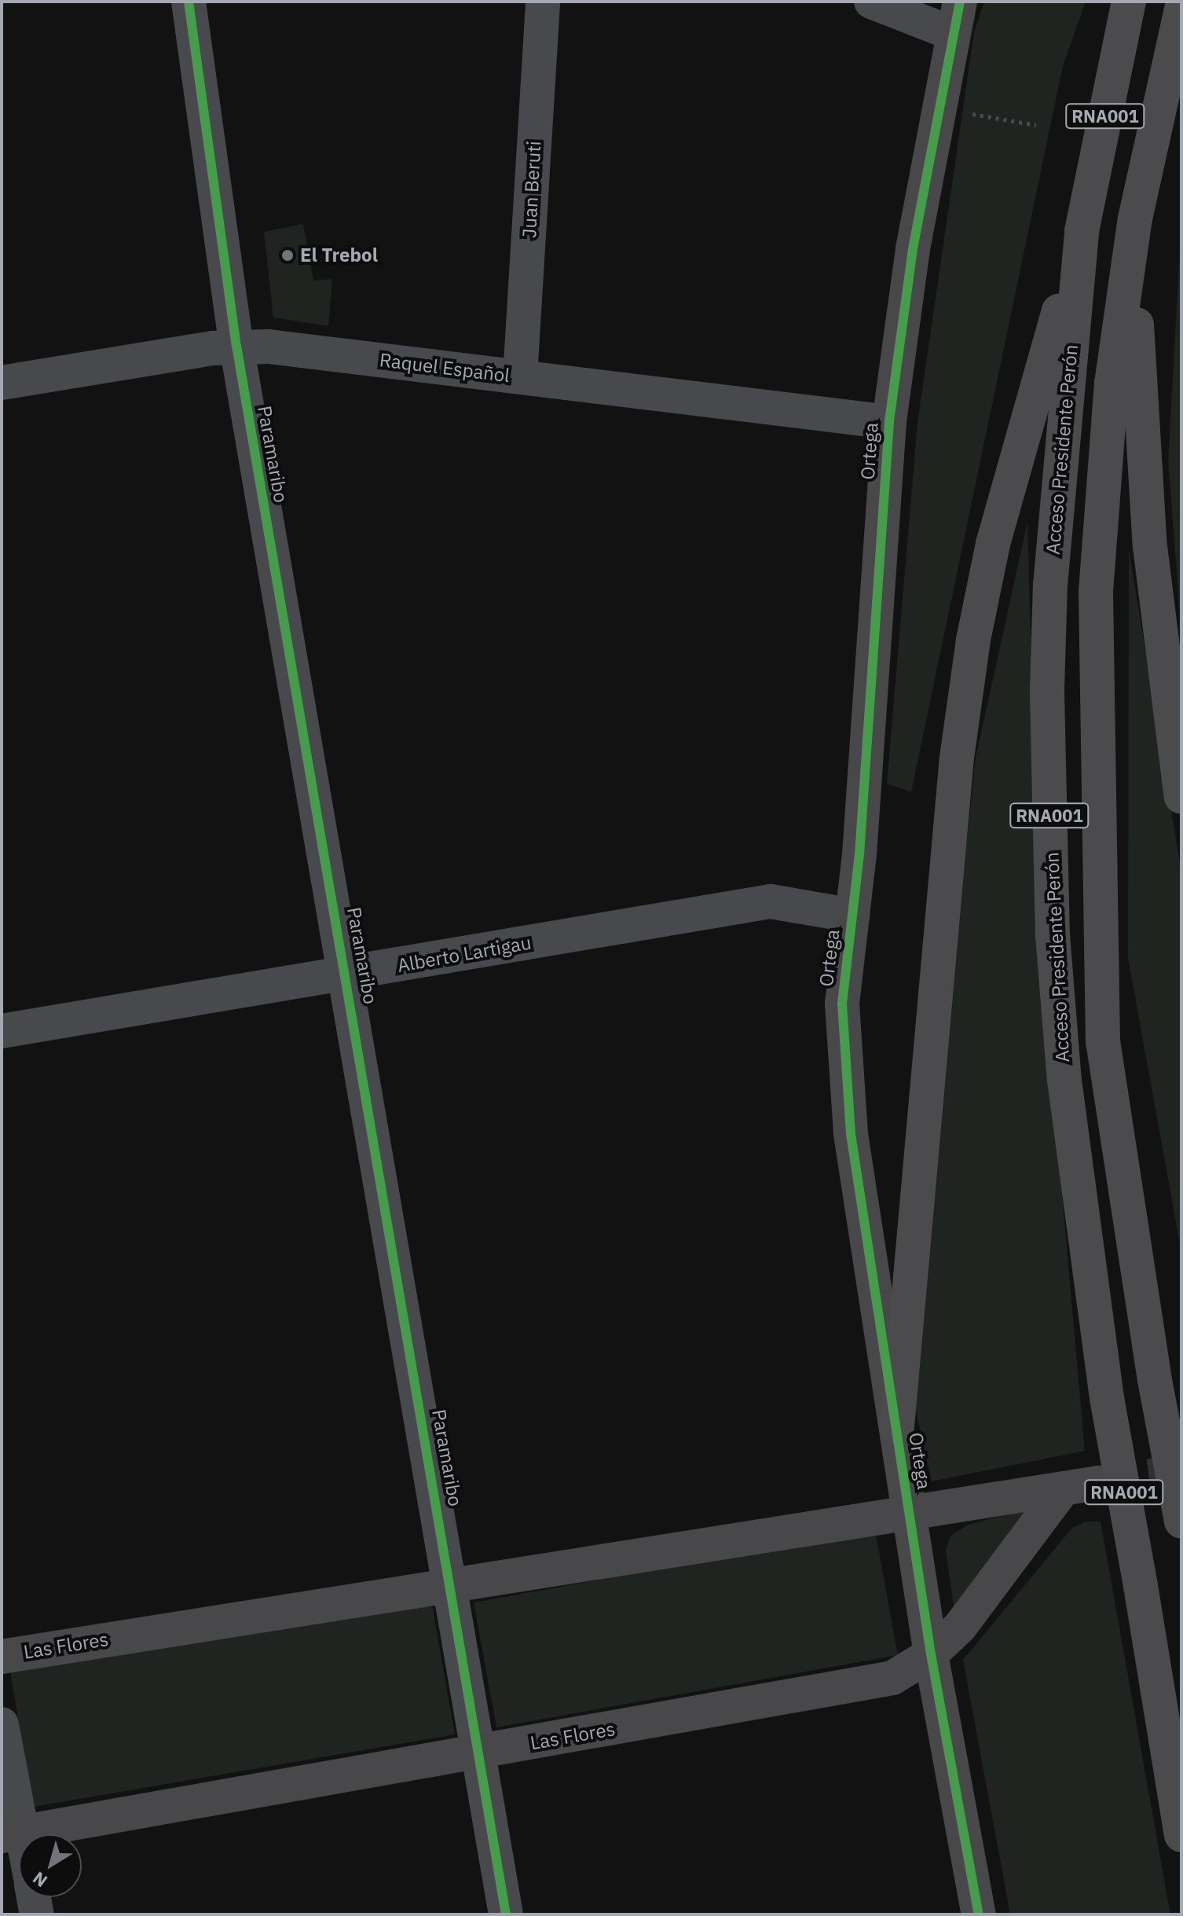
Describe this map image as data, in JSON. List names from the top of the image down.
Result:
{
  "streets": {
    "highway": ["RNA001", "Acceso Presidente Perón"],
    "street": [
      "Juan Beruti",
      "Raquel Español",
      "Ortega",
      "Paramaribo",
      "Alberto Lartigau",
      "Las Flores"
    ]
  },
  "crossings": [
    ["Juan Beruti", "Raquel Español"],
    ["Raquel Español", "Ortega"],
    ["Raquel Español", "Paramaribo"],
    ["Ortega", "Alberto Lartigau"],
    ["Ortega", "Las Flores"],
    ["Paramaribo", "Alberto Lartigau"],
    ["Paramaribo", "Las Flores"]
  ],
  "places": ["El Trebol"],
  "north": "bottom left"
}
